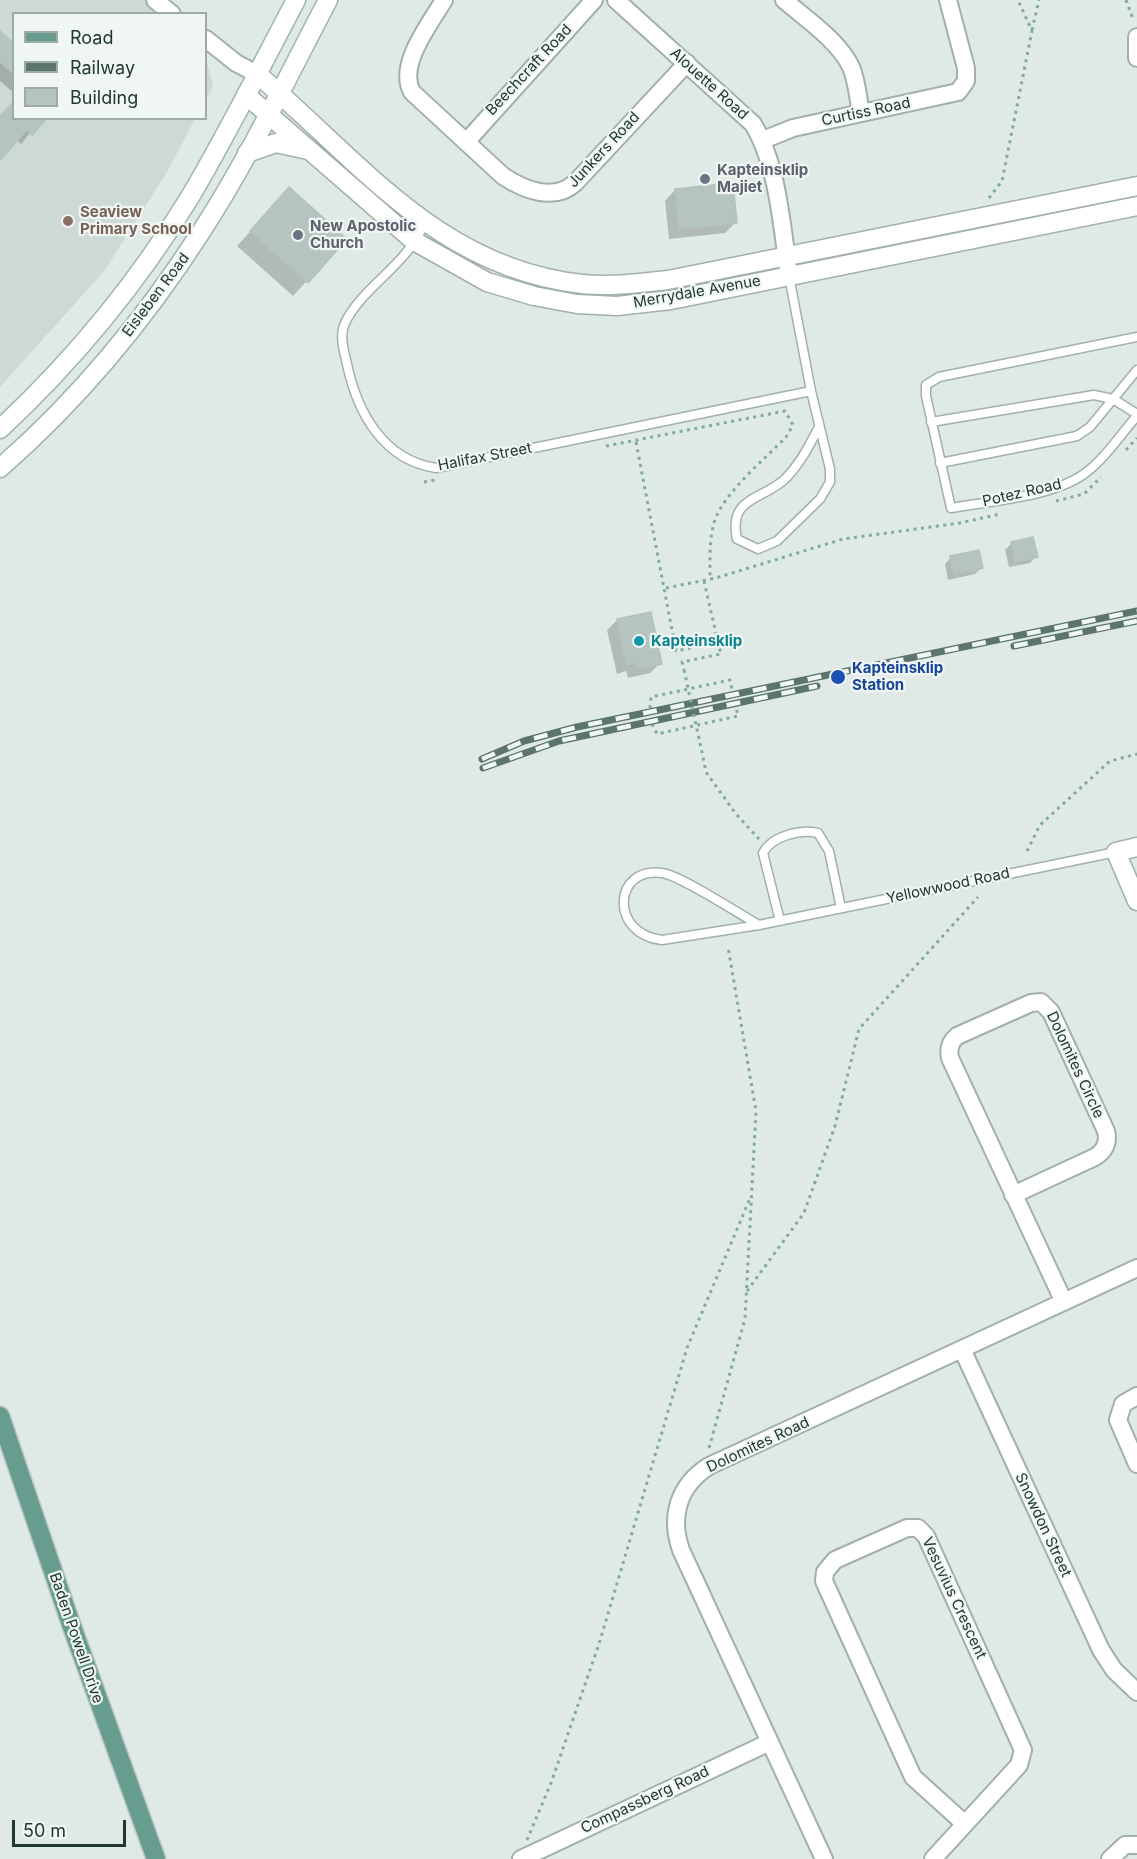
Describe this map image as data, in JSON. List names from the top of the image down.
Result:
{
  "streets": {
    "main road": ["Baden Powell Drive"],
    "street": [
      "Beechcraft Road",
      "Alouette Road",
      "Curtiss Road",
      "Junkers Road",
      "Merrydale Avenue",
      "Eisleben Road",
      "Yellowwood Road",
      "Dolomites Circle",
      "Dolomites Road",
      "Snowdon Street",
      "Vesuvius Crescent",
      "Compassberg Road"
    ],
    "lane": ["Halifax Street", "Potez Road"]
  },
  "crossings": [
    ["Beechcraft Road", "Junkers Road"],
    ["Alouette Road", "Curtiss Road"],
    ["Alouette Road", "Junkers Road"],
    ["Alouette Road", "Merrydale Avenue"],
    ["Merrydale Avenue", "Eisleben Road"],
    ["Merrydale Avenue", "Halifax Street"],
    ["Dolomites Circle", "Dolomites Road"],
    ["Dolomites Road", "Snowdon Street"],
    ["Dolomites Road", "Compassberg Road"]
  ],
  "places": [
    "Kapteinsklip Majiet",
    "Seaview Primary School",
    "New Apostolic Church",
    "Kapteinsklip",
    "Kapteinsklip Station"
  ],
  "legend": ["Road", "Railway", "Building"],
  "scale_bar": "50 m"
}
